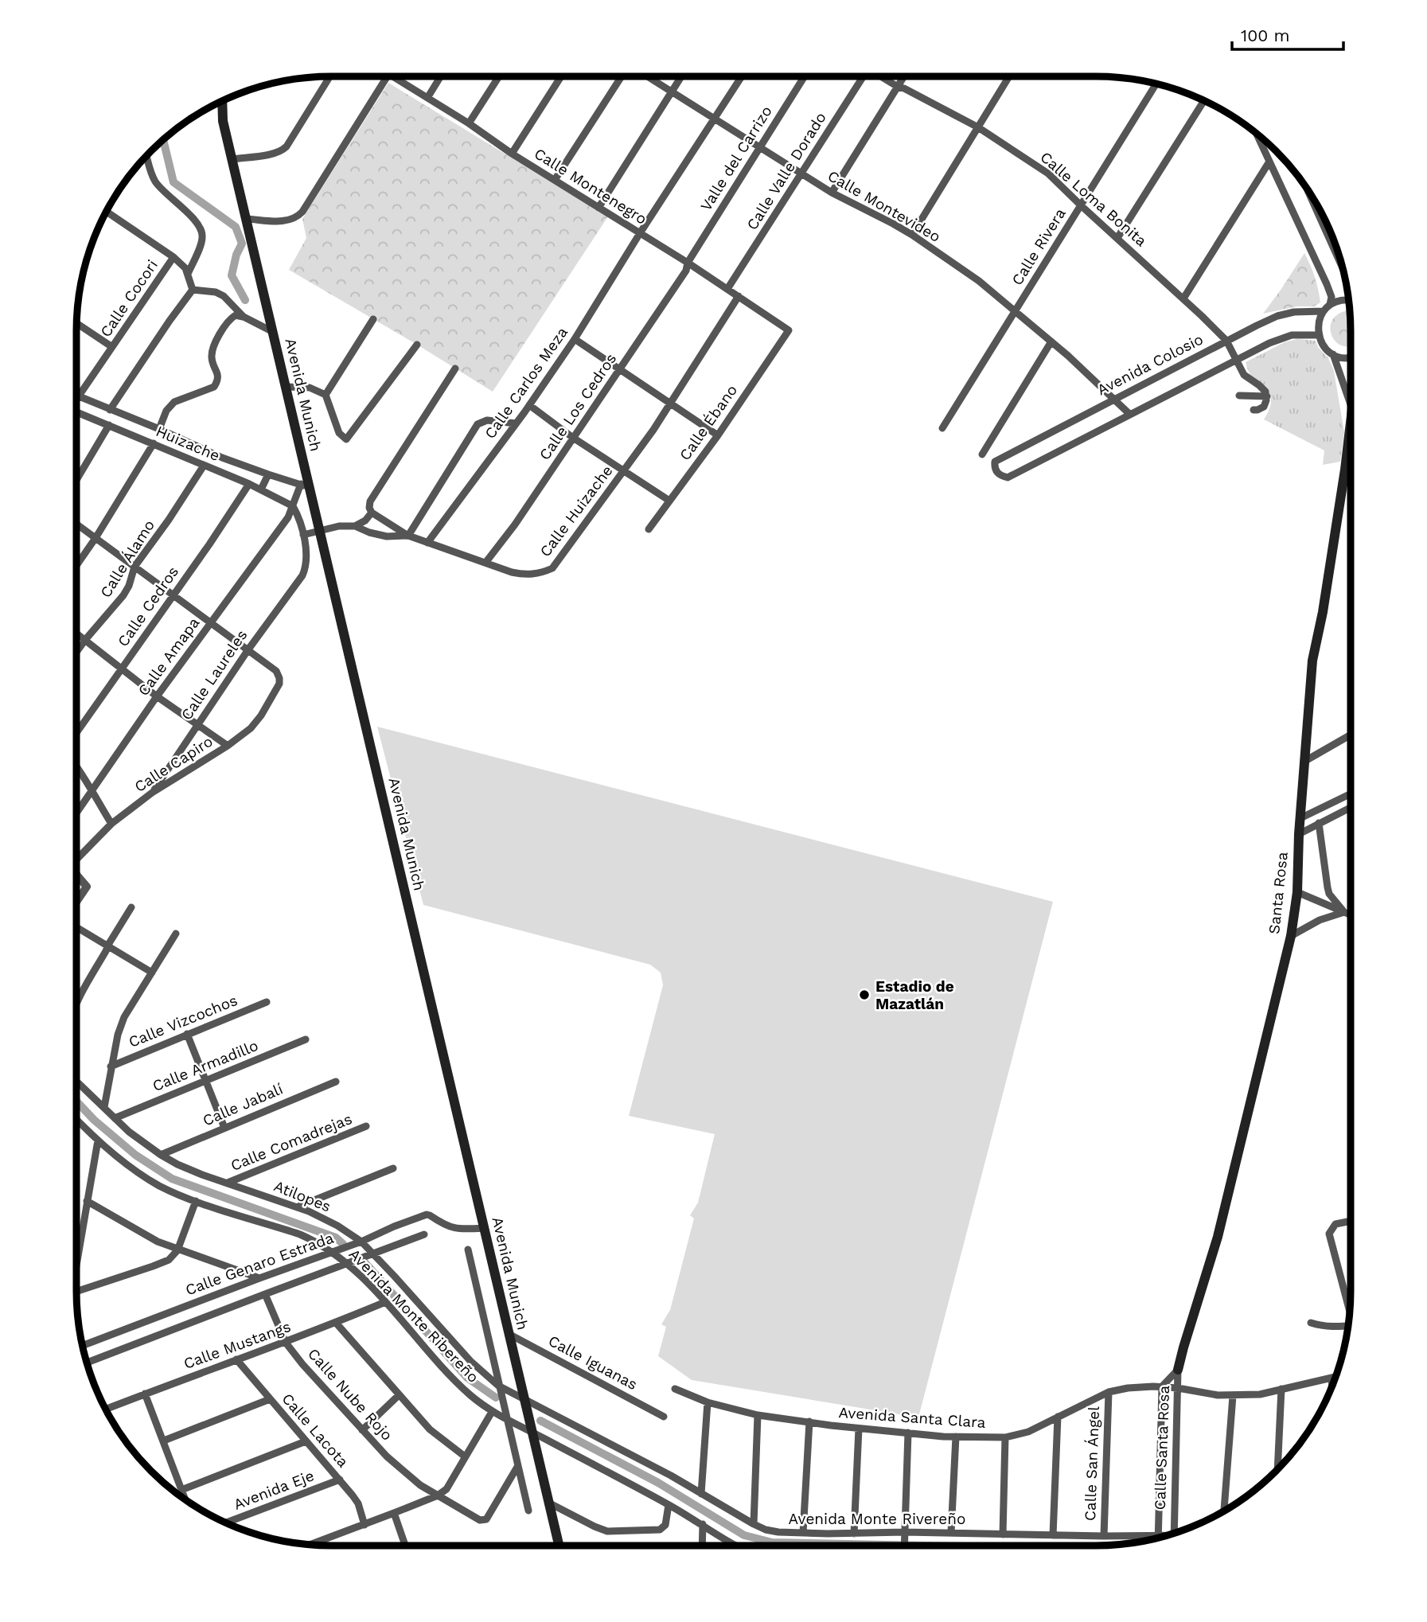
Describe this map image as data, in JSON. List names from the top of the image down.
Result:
{
  "streets": {
    "main road": ["Avenida Munich", "Santa Rosa"],
    "street": [
      "Valle del Carrizo",
      "Calle Valle Dorado",
      "Calle Montenegro",
      "Calle Loma Bonita",
      "Calle Montevideo",
      "Calle Rivera",
      "Calle Cocori",
      "Avenida Colosio",
      "Calle Carlos Meza",
      "Calle Los Cedros",
      "Calle Ébano",
      "Huizache",
      "Calle Huizache",
      "Calle Álamo",
      "Calle Cedros",
      "Calle Amapa",
      "Calle Laureles",
      "Calle Capiro",
      "Calle Vizcochos",
      "Calle Armadillo",
      "Calle Jabalí",
      "Calle Comadrejas",
      "Atilopes",
      "Calle Genaro Estrada",
      "Avenida Monte Ribereño",
      "Calle Mustangs",
      "Calle Iguanas",
      "Calle Nube Rojo",
      "Avenida Santa Clara",
      "Calle Lacota",
      "Calle Santa Rosa",
      "Calle San Ángel",
      "Avenida Eje",
      "Avenida Monte Rivereño"
    ]
  },
  "crossings": [
    ["Valle del Carrizo", "Calle Montenegro"],
    ["Valle del Carrizo", "Calle Montevideo"],
    ["Valle del Carrizo", "Calle Los Cedros"],
    ["Calle Valle Dorado", "Calle Montenegro"],
    ["Calle Valle Dorado", "Calle Montevideo"],
    ["Calle Montenegro", "Calle Carlos Meza"],
    ["Calle Montenegro", "Calle Los Cedros"],
    ["Calle Montenegro", "Calle Ébano"],
    ["Calle Montenegro", "Calle Huizache"],
    ["Calle Loma Bonita", "Calle Rivera"],
    ["Calle Loma Bonita", "Avenida Colosio"],
    ["Calle Montevideo", "Calle Rivera"],
    ["Calle Montevideo", "Avenida Colosio"],
    ["Calle Montevideo", "Calle Carlos Meza"],
    ["Calle Cocori", "Huizache"],
    ["Calle Carlos Meza", "Calle Huizache"],
    ["Avenida Munich", "Huizache"],
    ["Avenida Munich", "Calle Huizache"],
    ["Avenida Munich", "Calle Amapa"],
    ["Avenida Munich", "Calle Genaro Estrada"],
    ["Avenida Munich", "Calle Iguanas"],
    ["Avenida Munich", "Avenida Monte Rivereño"],
    ["Calle Los Cedros", "Calle Huizache"],
    ["Huizache", "Calle Álamo"],
    ["Huizache", "Calle Cedros"],
    ["Huizache", "Calle Amapa"],
    ["Calle Huizache", "Calle Laureles"],
    ["Calle Laureles", "Calle Capiro"],
    ["Santa Rosa", "Calle Santa Rosa"],
    ["Calle Armadillo", "Atilopes"],
    ["Calle Jabalí", "Atilopes"],
    ["Calle Comadrejas", "Atilopes"],
    ["Atilopes", "Calle Genaro Estrada"],
    ["Atilopes", "Avenida Monte Rivereño"],
    ["Calle Genaro Estrada", "Avenida Monte Ribereño"],
    ["Calle Genaro Estrada", "Calle Nube Rojo"],
    ["Avenida Monte Ribereño", "Calle Mustangs"],
    ["Calle Mustangs", "Calle Nube Rojo"],
    ["Calle Mustangs", "Calle Lacota"],
    ["Avenida Santa Clara", "Calle Santa Rosa"],
    ["Avenida Santa Clara", "Calle San Ángel"],
    ["Calle Lacota", "Avenida Eje"],
    ["Calle Santa Rosa", "Avenida Monte Rivereño"],
    ["Calle San Ángel", "Avenida Monte Rivereño"]
  ],
  "places": ["Estadio de Mazatlán"],
  "scale_bar": "100 m"
}
